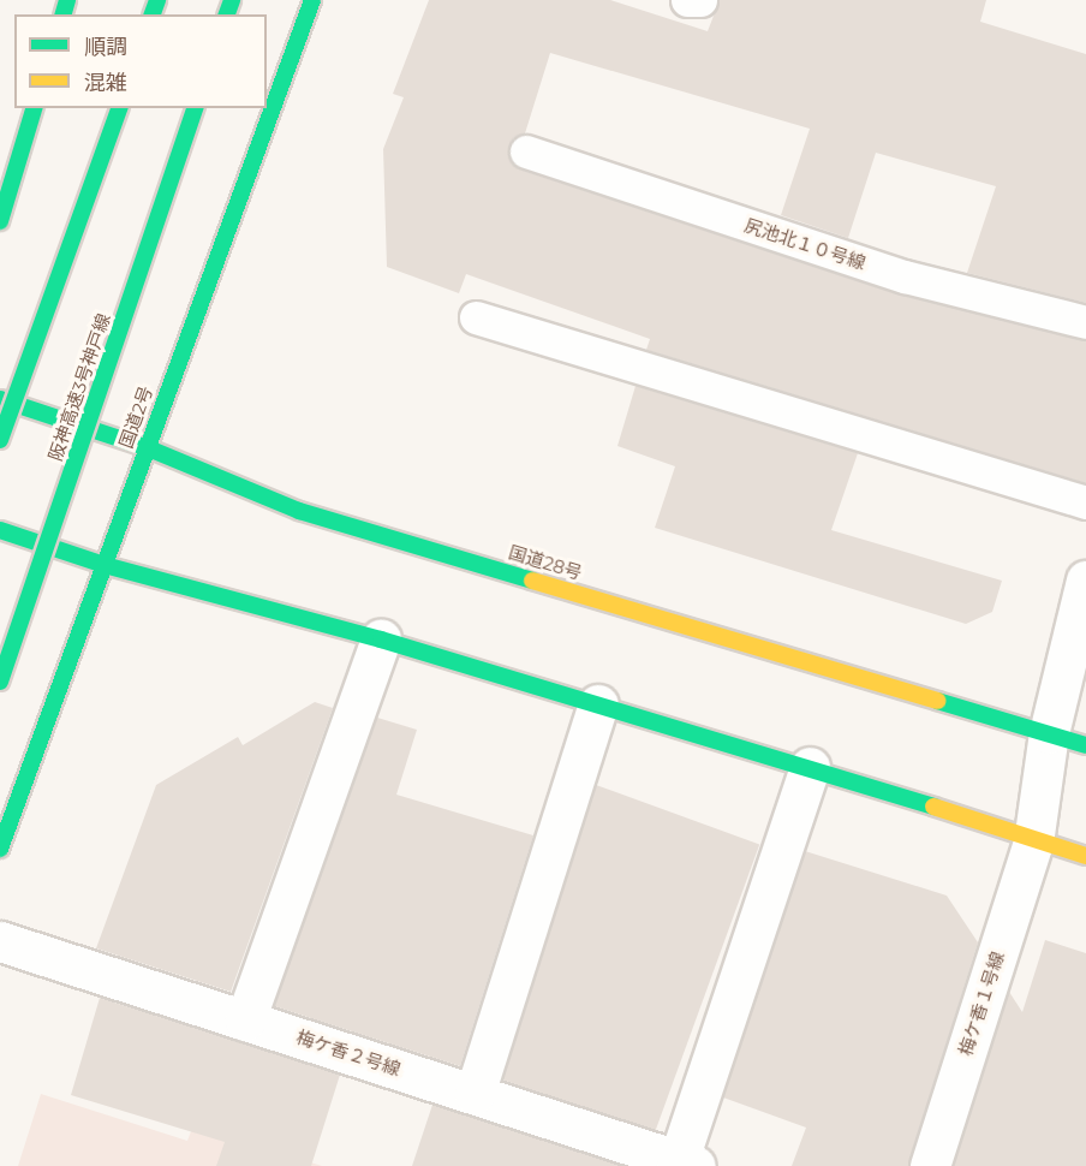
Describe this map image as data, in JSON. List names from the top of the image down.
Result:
{
  "streets": {
    "highway": ["阪神高速3号神戸線", "国道2号", "国道28号"],
    "street": ["梅ケ香１号線", "梅ケ香２号線"],
    "lane": ["尻池北１０号線"]
  },
  "crossings": [
    ["国道2号", "国道28号"],
    ["国道28号", "梅ケ香１号線"]
  ],
  "legend": ["順調", "混雑"]
}
